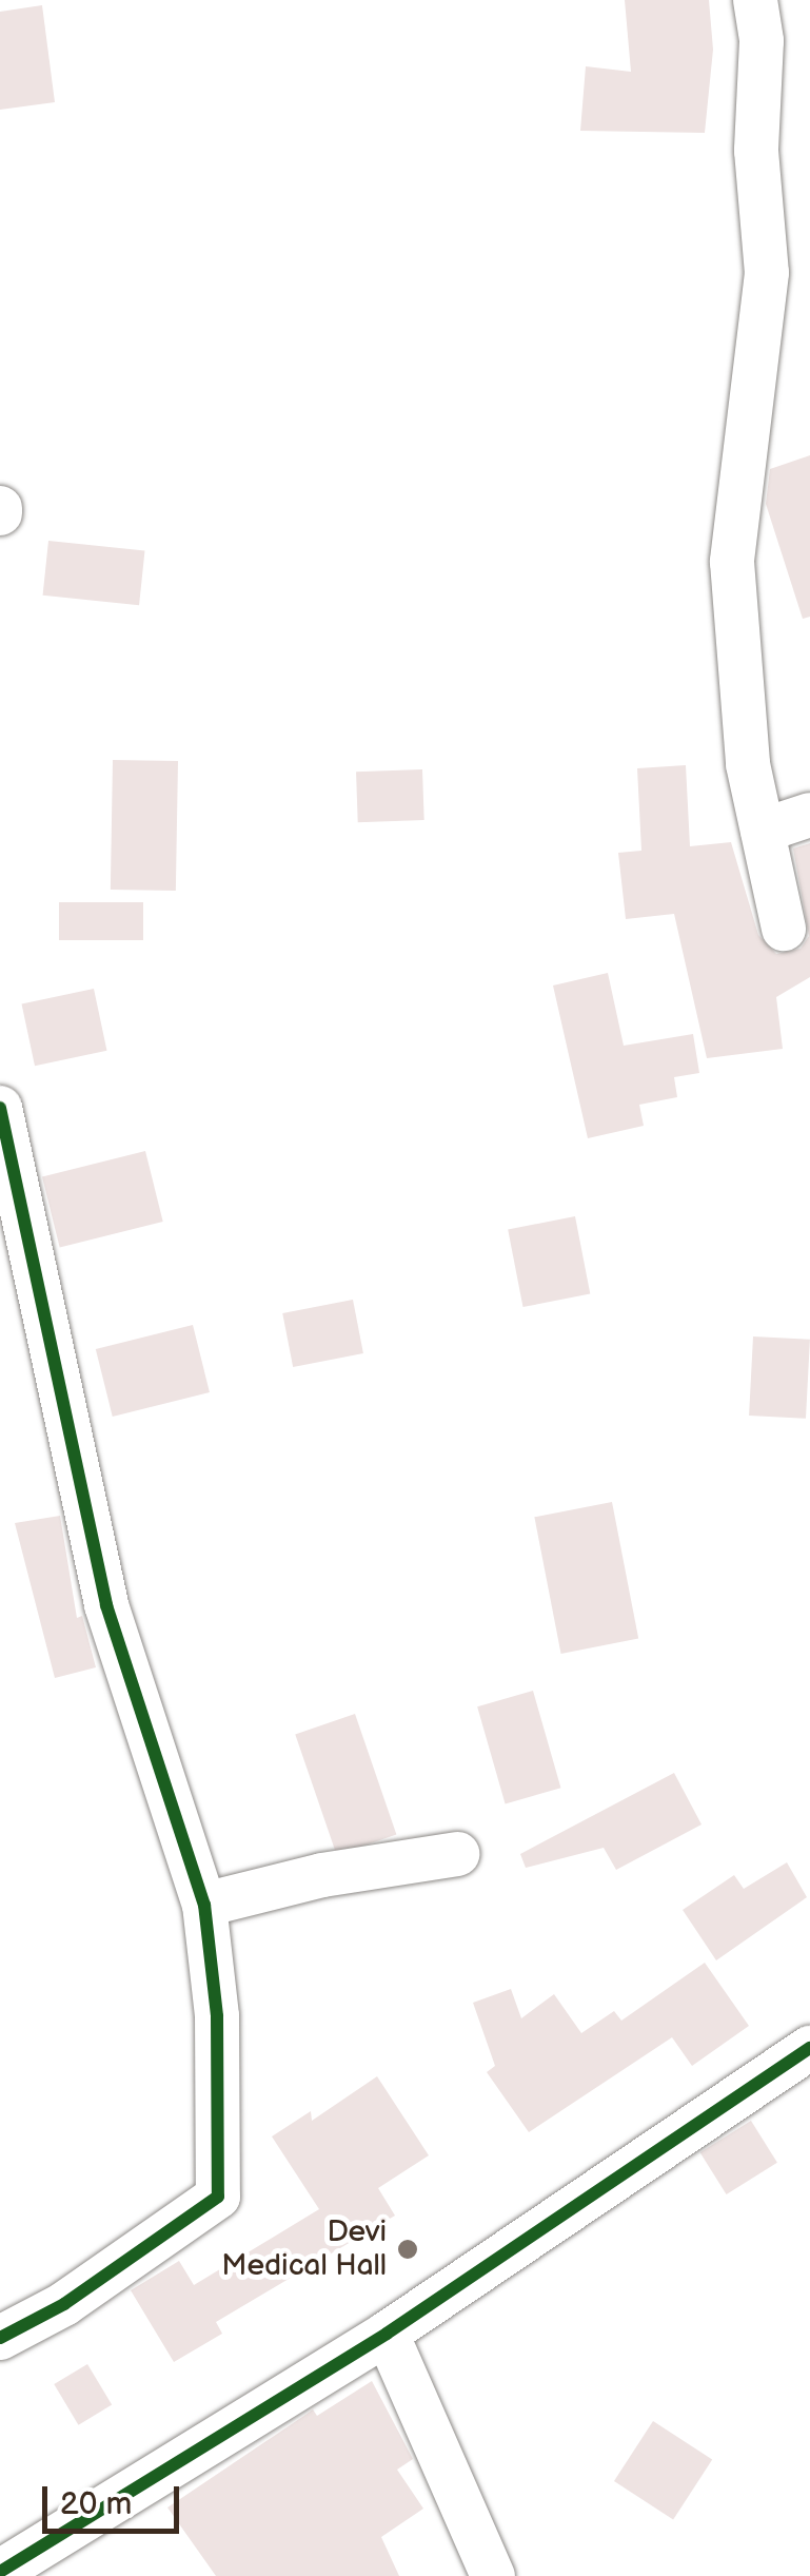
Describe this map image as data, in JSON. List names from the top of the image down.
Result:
{
  "places": ["Devi Medical Hall"],
  "scale_bar": "20 m"
}
